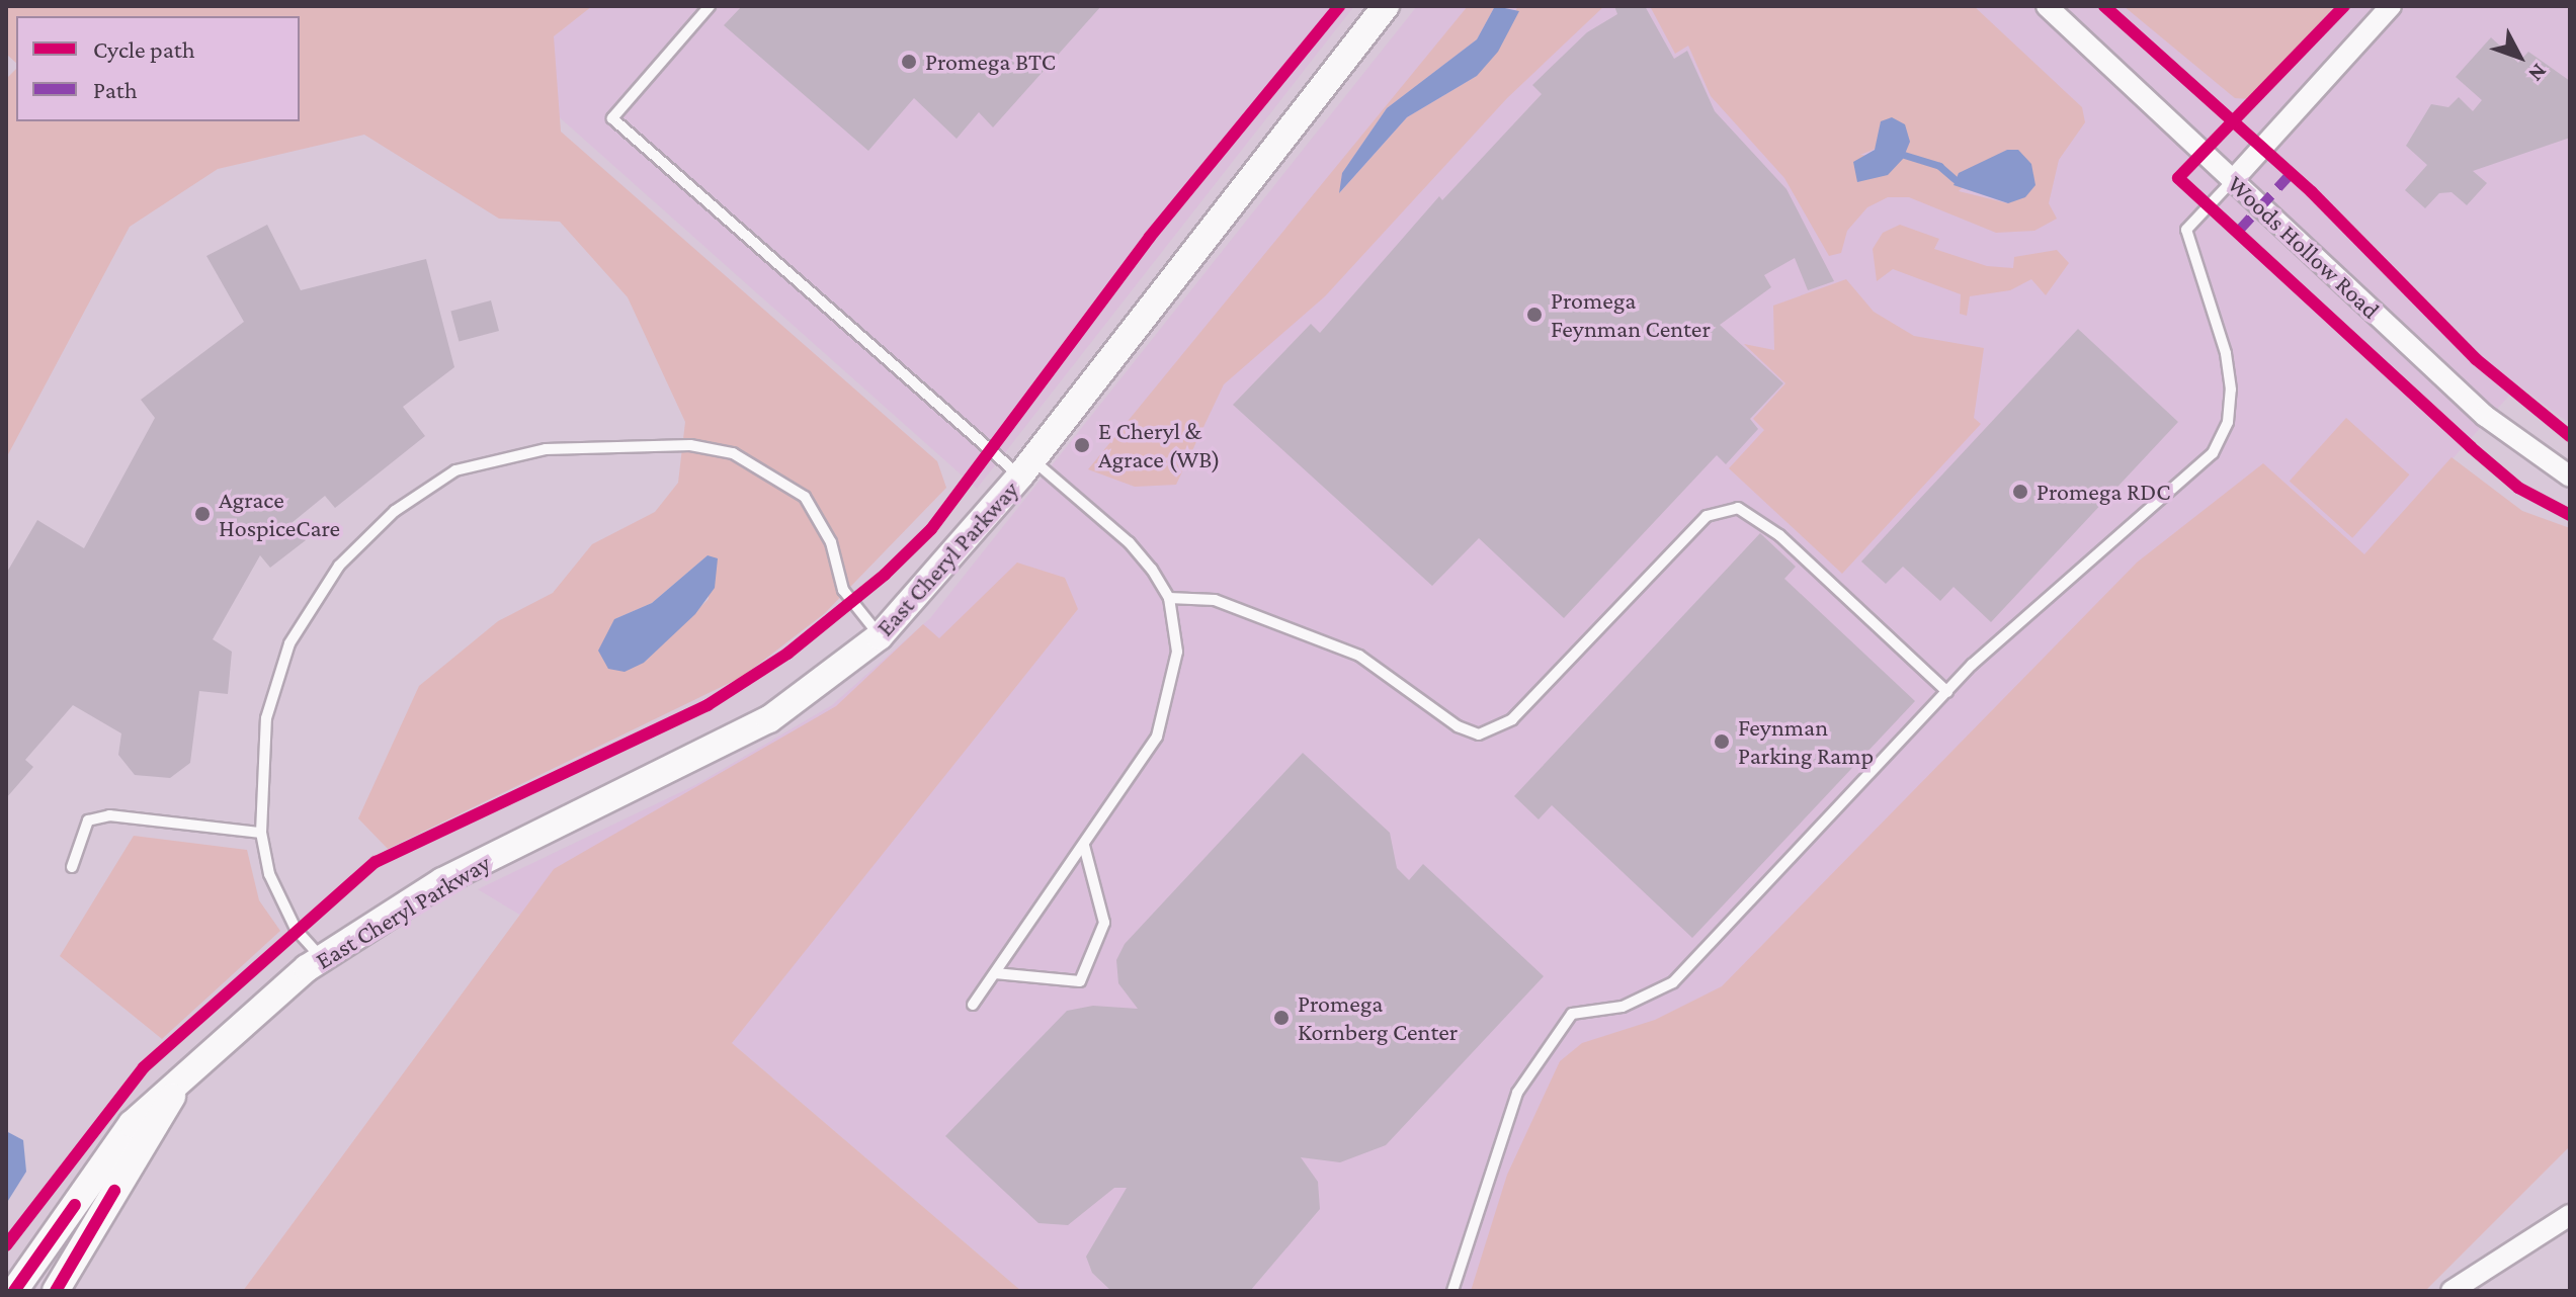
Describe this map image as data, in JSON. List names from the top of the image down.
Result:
{
  "streets": {
    "street": ["Woods Hollow Road", "East Cheryl Parkway"]
  },
  "places": [
    "Promega BTC",
    "Promega Feynman Center",
    "E Cheryl & Agrace (WB)",
    "Promega RDC",
    "Agrace HospiceCare",
    "Feynman Parking Ramp",
    "Promega Kornberg Center"
  ],
  "legend": ["Cycle path", "Path"],
  "north": "bottom right"
}
